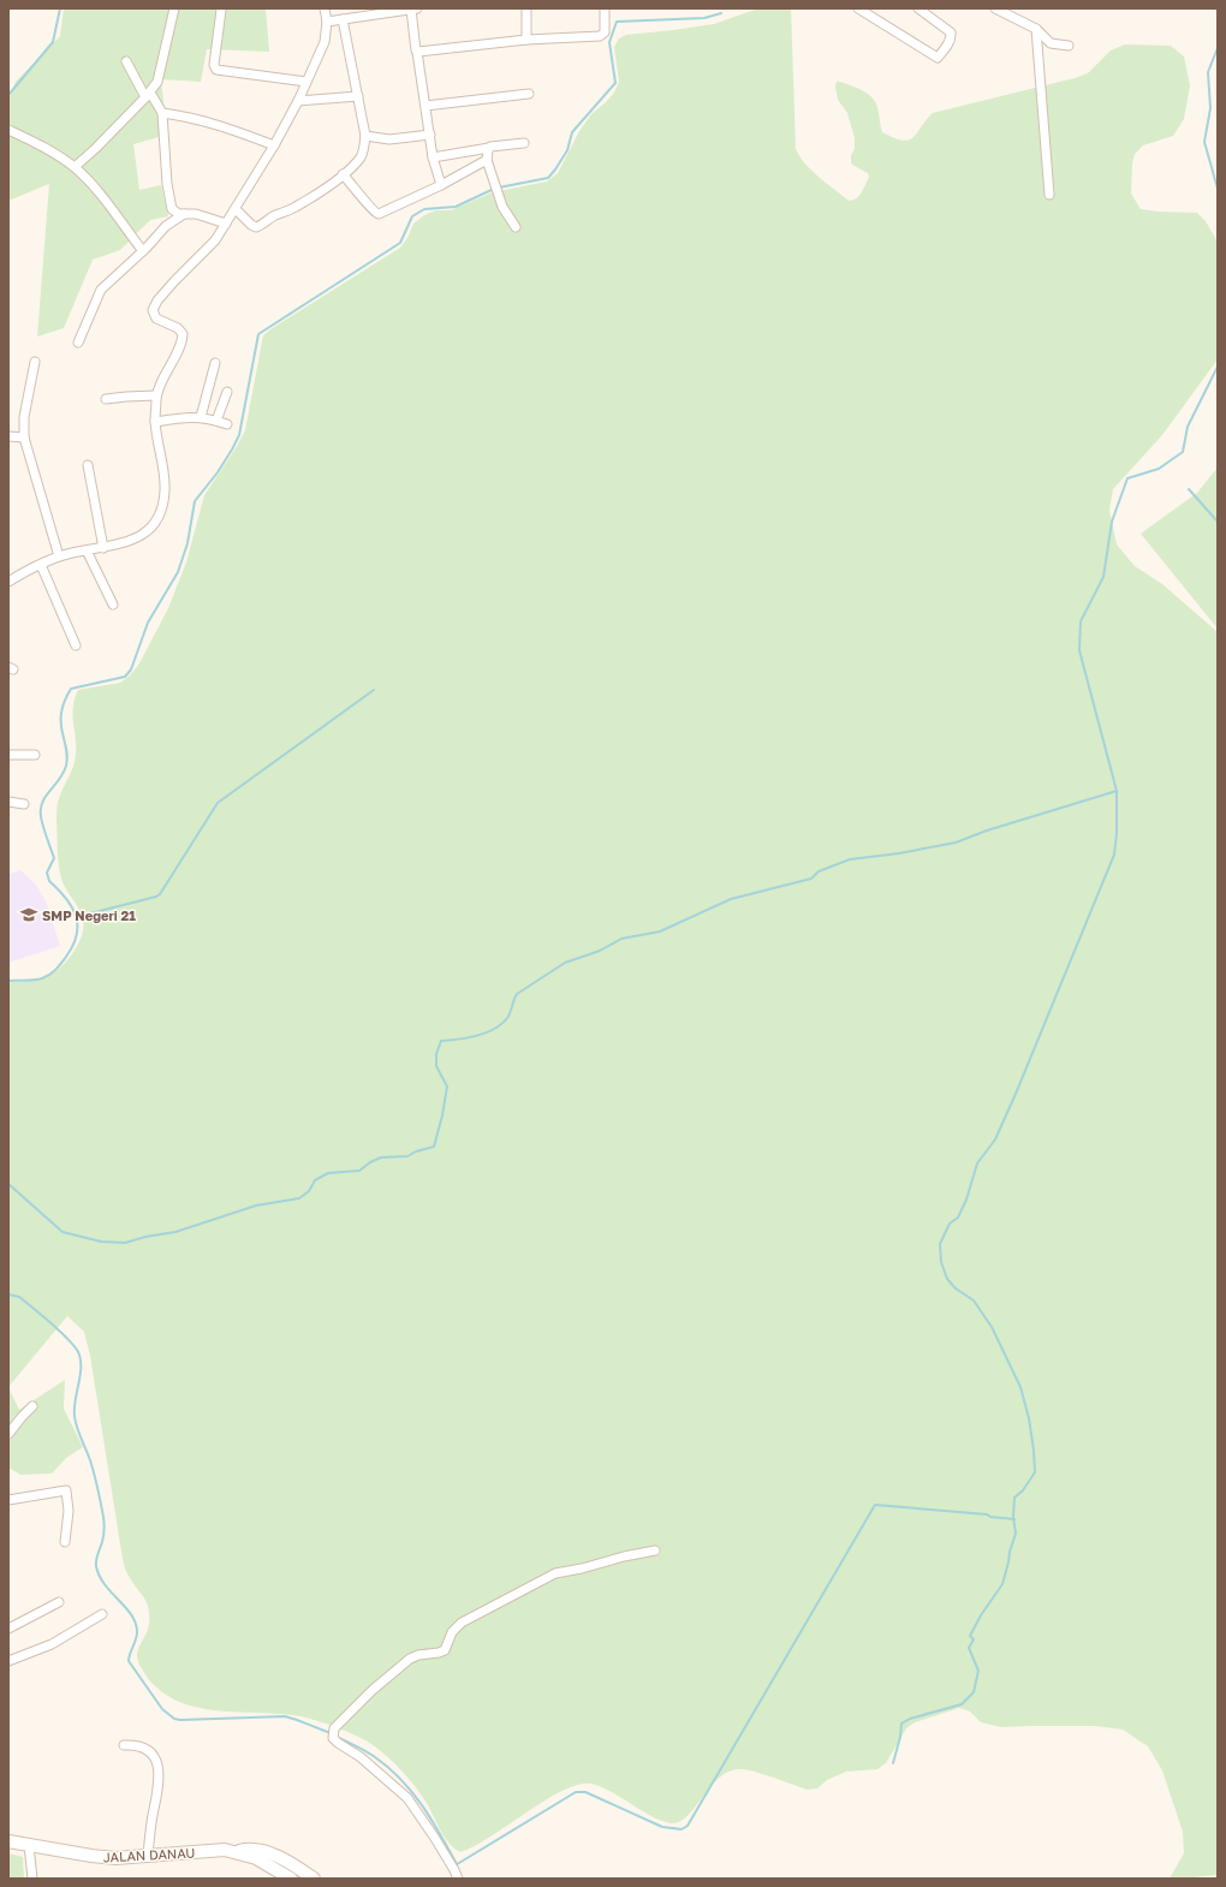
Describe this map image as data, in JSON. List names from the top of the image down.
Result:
{
  "streets": {
    "street": ["JALAN DANAU"]
  },
  "places": {
    "school or university": ["SMP Negeri 21"]
  }
}
